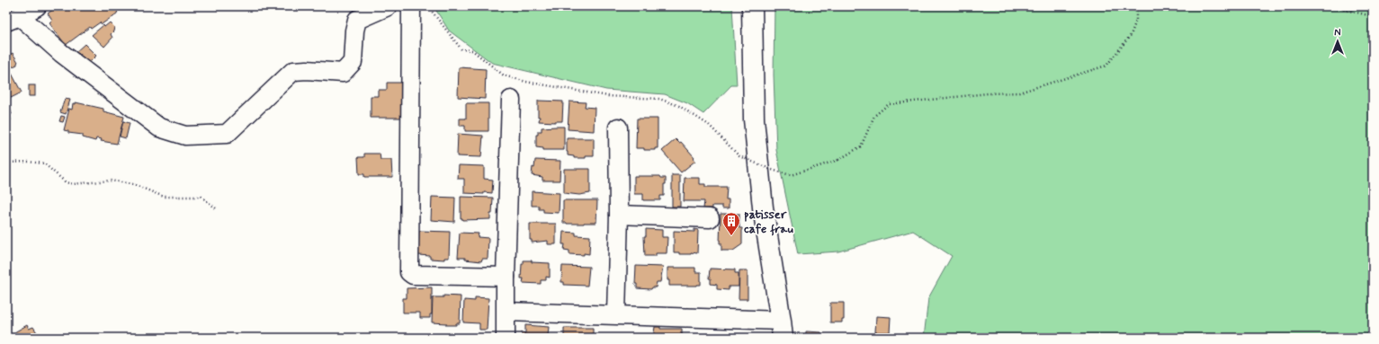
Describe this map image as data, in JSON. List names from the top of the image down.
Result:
{
  "places": {
    "building": ["patisser cafe frau"]
  },
  "north": "top"
}
